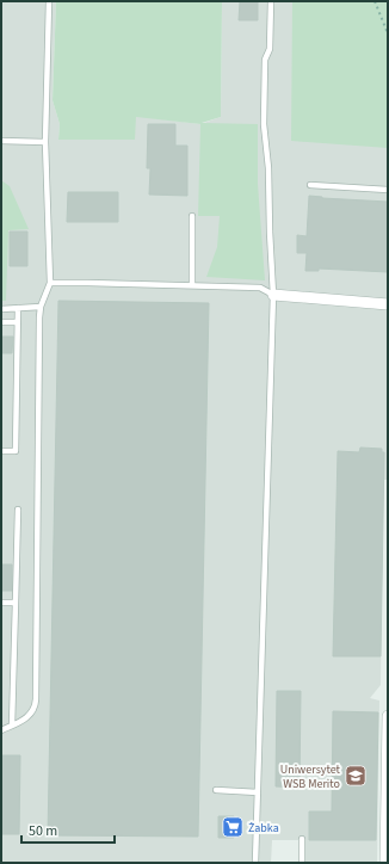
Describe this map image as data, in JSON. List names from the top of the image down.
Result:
{
  "places": {
    "school or university": ["Uniwersytet WSB Merito"],
    "supermarket": ["Żabka"]
  },
  "scale_bar": "50 m"
}
